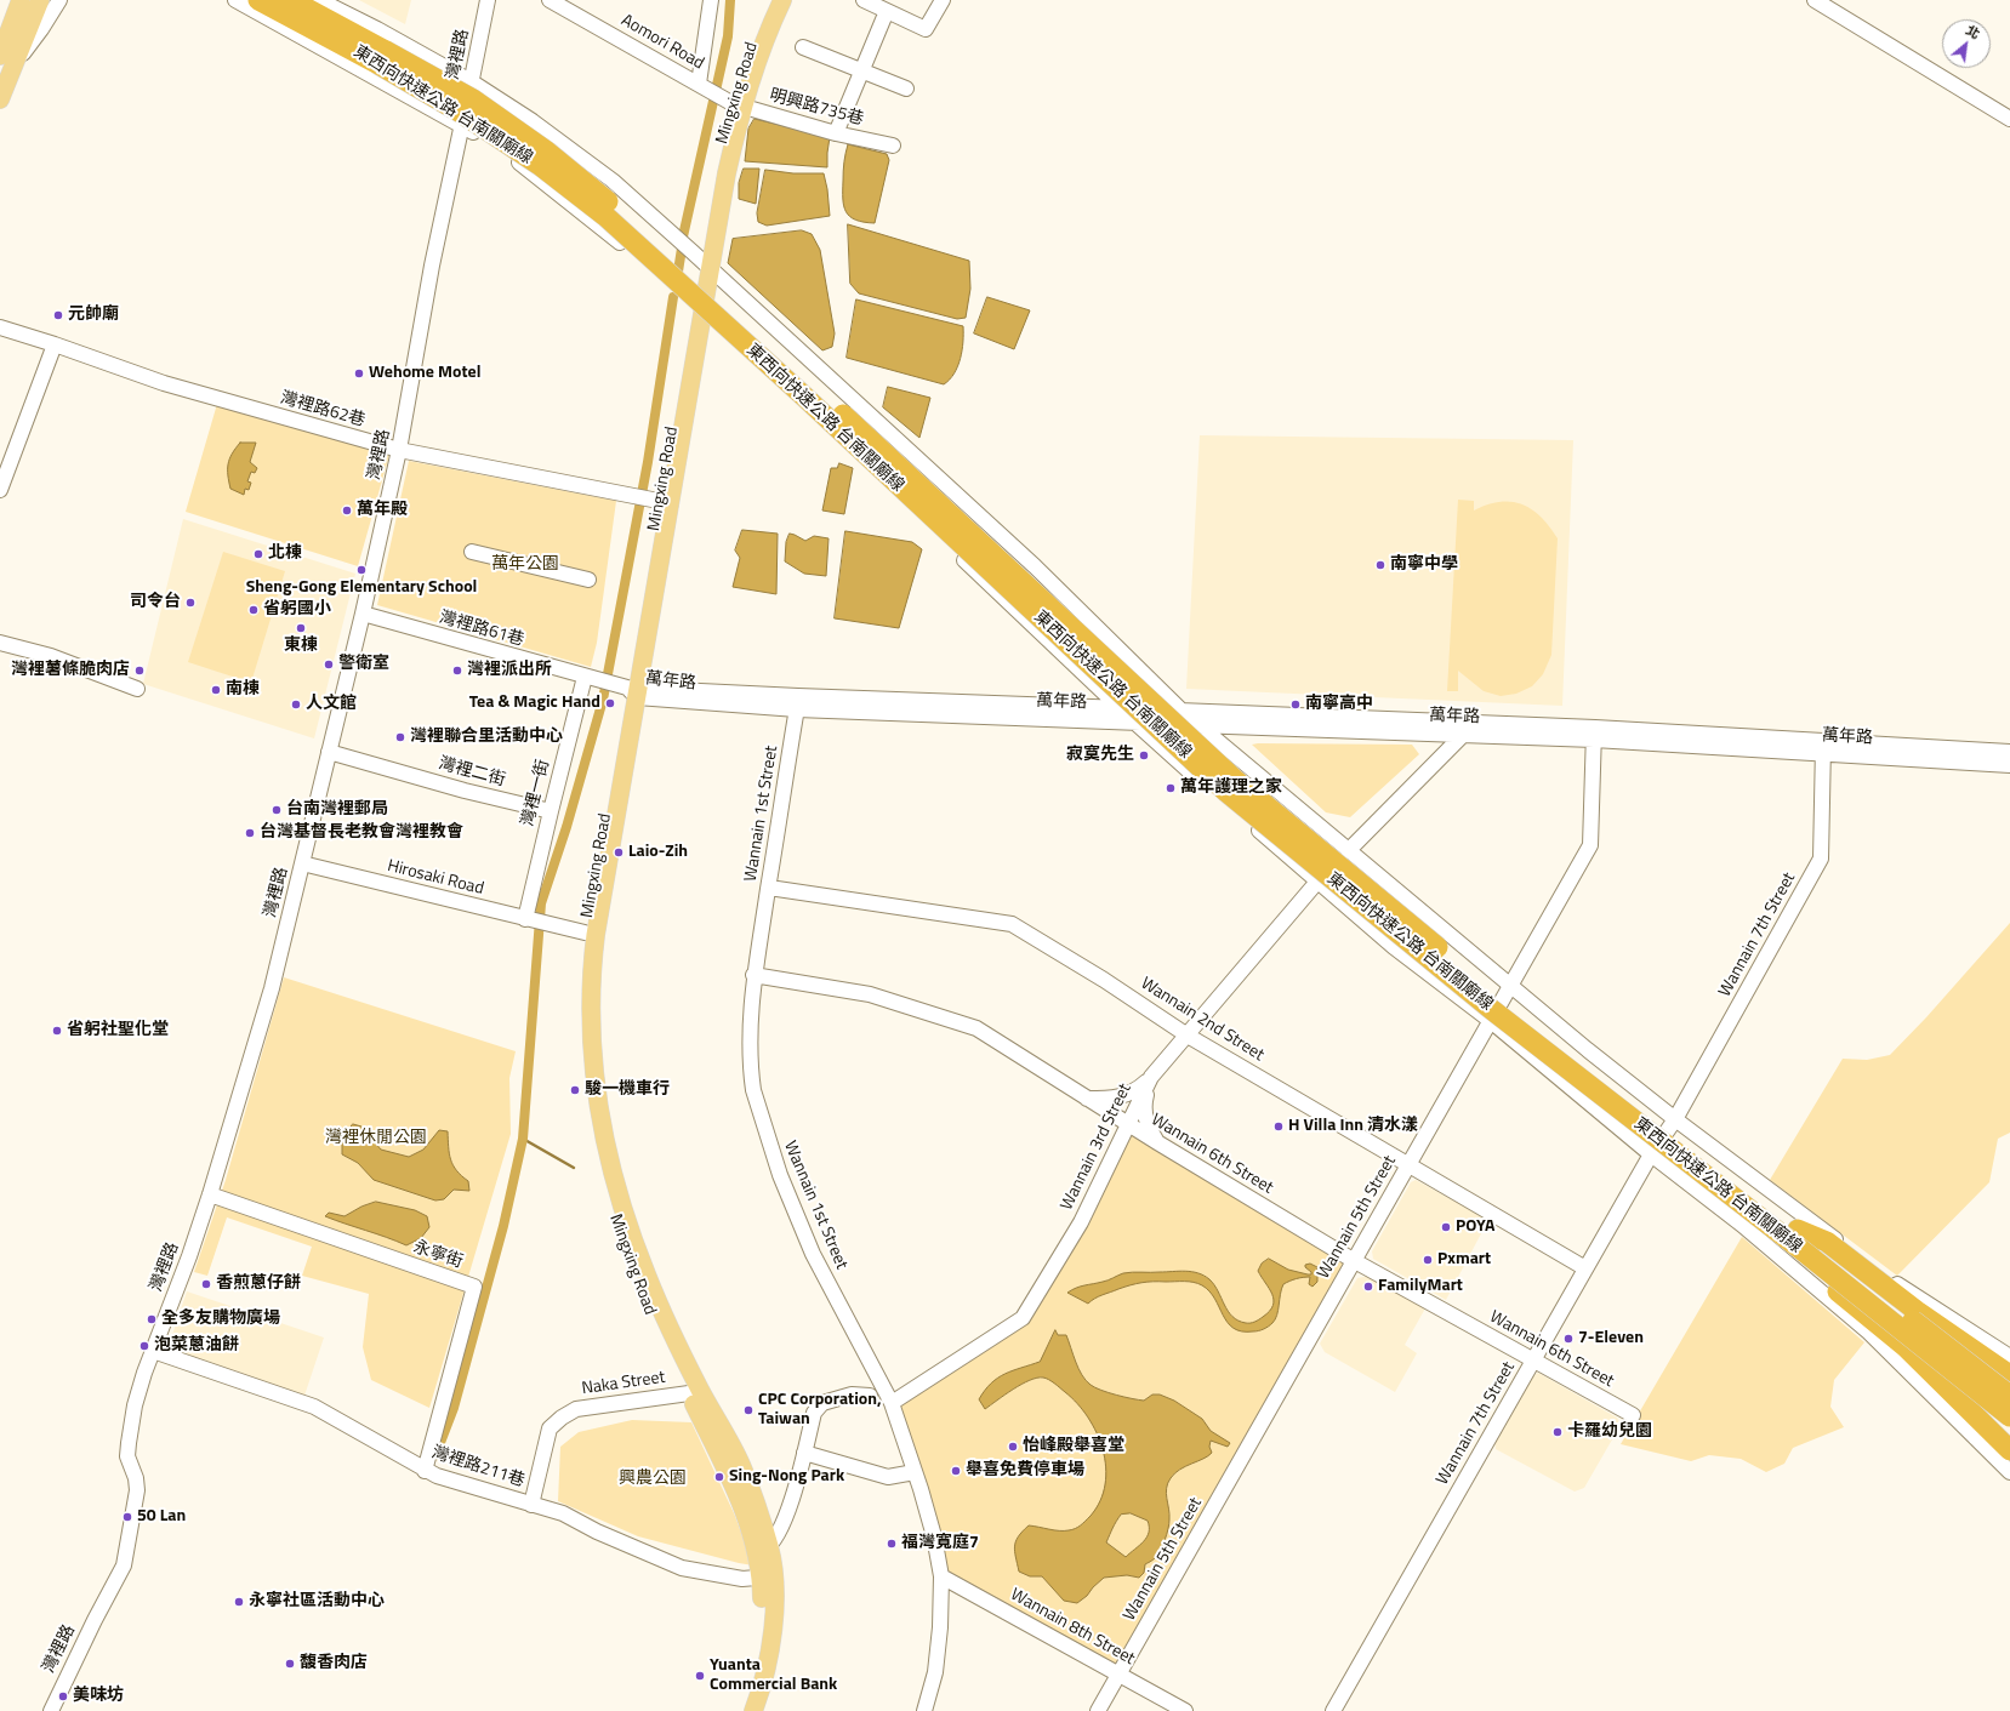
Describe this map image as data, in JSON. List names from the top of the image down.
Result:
{
  "streets": {
    "highway": ["東西向快速公路 台南關廟線"],
    "main road": ["Mingxing Road"],
    "street": [
      "Aomori Road",
      "灣裡路",
      "明興路735巷",
      "灣裡路62巷",
      "灣裡路61巷",
      "萬年路",
      "灣裡二街",
      "灣裡一街",
      "Wannain 1st Street",
      "Hirosaki Road",
      "Wannain 7th Street",
      "Wannain 2nd Street",
      "Wannain 3rd Street",
      "Wannain 6th Street",
      "Wannain 5th Street",
      "永寧街",
      "Naka Street",
      "灣裡路211巷",
      "Wannain 8th Street"
    ]
  },
  "crossings": [
    ["Aomori Road", "Mingxing Road"],
    ["Aomori Road", "明興路735巷"],
    ["灣裡路", "灣裡路62巷"],
    ["灣裡路", "灣裡路61巷"],
    ["灣裡路", "灣裡二街"],
    ["灣裡路", "Hirosaki Road"],
    ["灣裡路", "永寧街"],
    ["灣裡路", "灣裡路211巷"],
    ["Mingxing Road", "明興路735巷"],
    ["Mingxing Road", "灣裡路62巷"],
    ["Mingxing Road", "灣裡路61巷"],
    ["Mingxing Road", "萬年路"],
    ["Mingxing Road", "Hirosaki Road"],
    ["Mingxing Road", "Naka Street"],
    ["Mingxing Road", "灣裡路211巷"],
    ["灣裡路61巷", "萬年路"],
    ["灣裡路61巷", "灣裡一街"],
    ["萬年路", "Wannain 1st Street"],
    ["萬年路", "Wannain 7th Street"],
    ["萬年路", "Wannain 5th Street"],
    ["灣裡二街", "灣裡一街"],
    ["灣裡一街", "Hirosaki Road"],
    ["Wannain 1st Street", "Wannain 2nd Street"],
    ["Wannain 1st Street", "Wannain 3rd Street"],
    ["Wannain 1st Street", "Wannain 6th Street"],
    ["Wannain 1st Street", "Wannain 8th Street"],
    ["Wannain 7th Street", "Wannain 2nd Street"],
    ["Wannain 7th Street", "Wannain 6th Street"],
    ["Wannain 2nd Street", "Wannain 3rd Street"],
    ["Wannain 2nd Street", "Wannain 5th Street"],
    ["Wannain 3rd Street", "Wannain 6th Street"],
    ["Wannain 6th Street", "Wannain 5th Street"],
    ["Wannain 5th Street", "Wannain 8th Street"],
    ["永寧街", "灣裡路211巷"],
    ["Naka Street", "灣裡路211巷"]
  ],
  "parks": ["萬年公園", "灣裡休閒公園", "興農公園"],
  "places": [
    "元帥廟",
    "Wehome Motel",
    "萬年殿",
    "北棟",
    "南寧中學",
    "Sheng-Gong Elementary School",
    "司令台",
    "省躬國小",
    "東棟",
    "警衛室",
    "灣裡薯條脆肉店",
    "灣裡派出所",
    "南棟",
    "Tea & Magic Hand",
    "人文館",
    "南寧高中",
    "灣裡聯合里活動中心",
    "寂寞先生",
    "萬年護理之家",
    "台南灣裡郵局",
    "台灣基督長老教會灣裡教會",
    "Laio-Zih",
    "省躬社聖化堂",
    "駿一機車行",
    "H Villa Inn 清水漾",
    "POYA",
    "Pxmart",
    "香煎蔥仔餅",
    "FamilyMart",
    "全多友購物廣場",
    "7-Eleven",
    "泡菜蔥油餅",
    "CPC Corporation, Taiwan",
    "卡羅幼兒園",
    "怡峰殿舉喜堂",
    "舉喜免費停車場",
    "Sing-Nong Park",
    "50 Lan",
    "福灣寬庭7",
    "永寧社區活動中心",
    "馥香肉店",
    "Yuanta Commercial Bank",
    "美味坊"
  ],
  "north": "top right"
}
